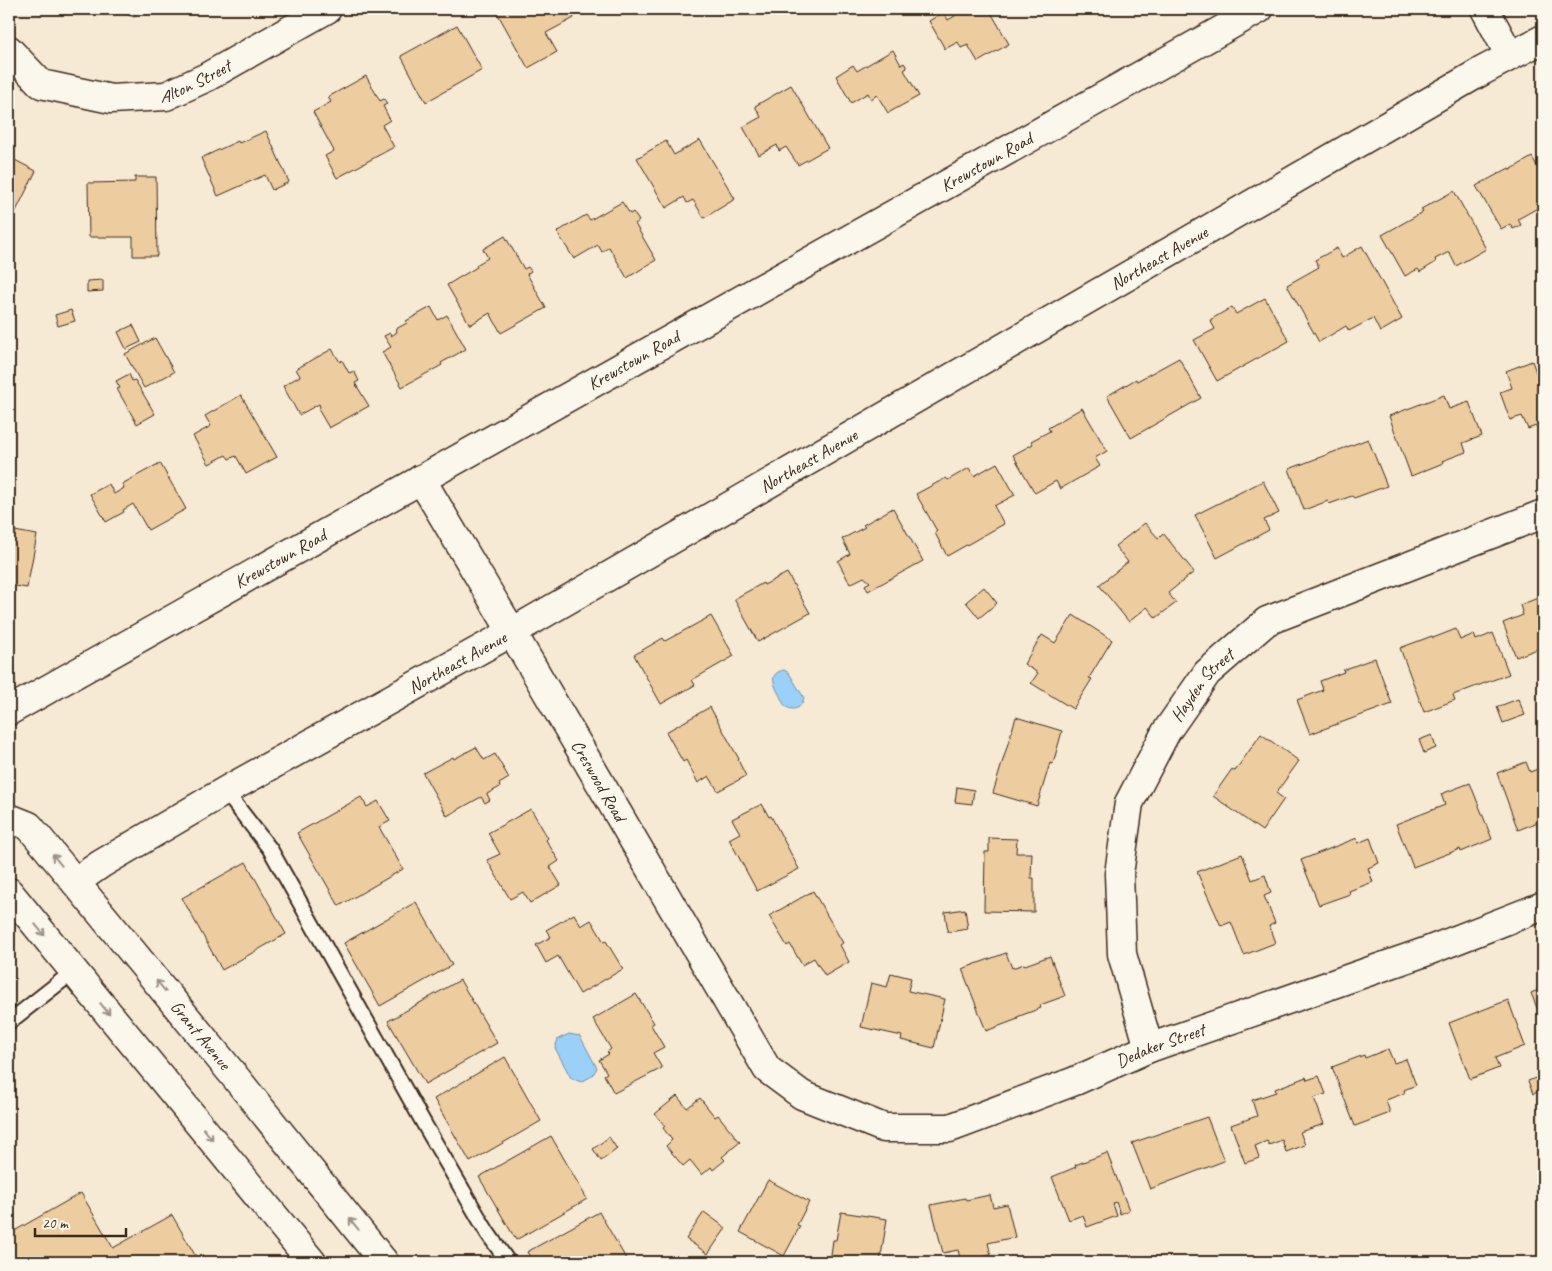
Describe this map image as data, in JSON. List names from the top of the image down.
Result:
{
  "streets": {
    "street": [
      "Alton Street",
      "Krewstown Road",
      "Northeast Avenue",
      "Hayden Street",
      "Creswood Road",
      "Grant Avenue",
      "Dedaker Street"
    ]
  },
  "crossings": [
    ["Krewstown Road", "Creswood Road"],
    ["Northeast Avenue", "Creswood Road"],
    ["Northeast Avenue", "Grant Avenue"],
    ["Hayden Street", "Dedaker Street"],
    ["Creswood Road", "Dedaker Street"]
  ],
  "scale_bar": "20 m"
}
